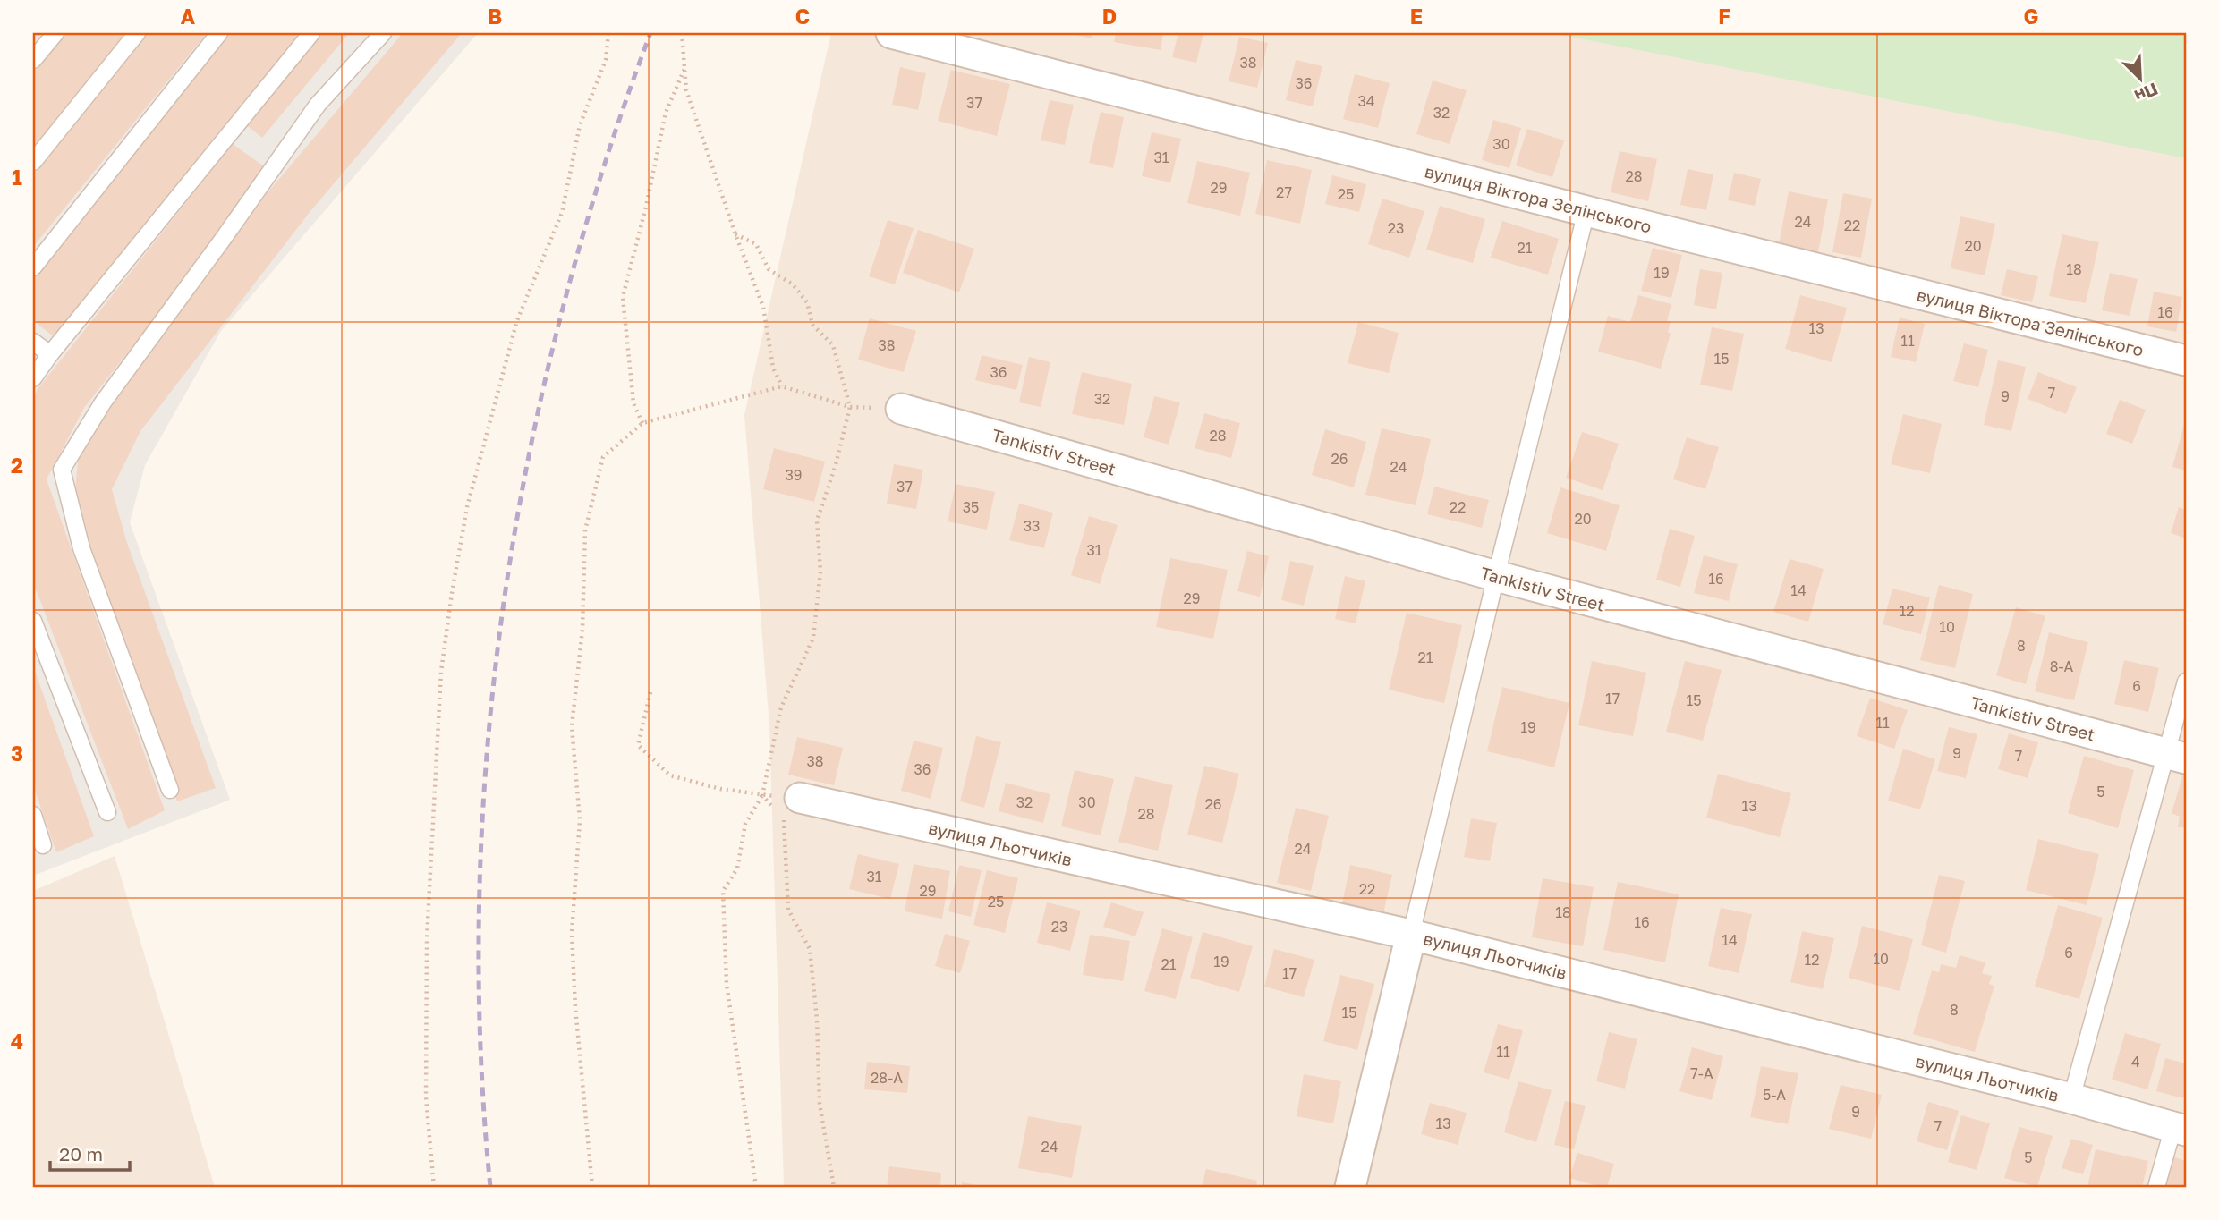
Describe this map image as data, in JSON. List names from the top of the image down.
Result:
{
  "streets": {
    "street": ["вулиця Віктора Зелінського", "Tankistiv Street", "вулиця Льотчиків"]
  },
  "house_numbers": [
    "38",
    "36",
    "34",
    "37",
    "32",
    "30",
    "31",
    "28",
    "29",
    "27",
    "25",
    "24",
    "22",
    "23",
    "20",
    "21",
    "18",
    "19",
    "16",
    "13",
    "11",
    "38",
    "15",
    "36",
    "7",
    "9",
    "32",
    "28",
    "26",
    "24",
    "39",
    "37",
    "35",
    "22",
    "20",
    "33",
    "31",
    "16",
    "14",
    "29",
    "12",
    "10",
    "8",
    "21",
    "8-А",
    "6",
    "17",
    "15",
    "11",
    "19",
    "9",
    "7",
    "38",
    "36",
    "5",
    "32",
    "30",
    "26",
    "13",
    "28",
    "24",
    "31",
    "22",
    "29",
    "25",
    "18",
    "16",
    "23",
    "14",
    "6",
    "10",
    "12",
    "19",
    "21",
    "17",
    "8",
    "15",
    "11",
    "4",
    "7-А",
    "28-А",
    "5-А",
    "9",
    "13",
    "7",
    "24",
    "5"
  ],
  "scale_bar": "20 m",
  "north": "bottom right",
  "grid": {
    "columns": [
      "A",
      "B",
      "C",
      "D",
      "E",
      "F",
      "G"
    ],
    "rows": [
      "1",
      "2",
      "3",
      "4"
    ]
  }
}
